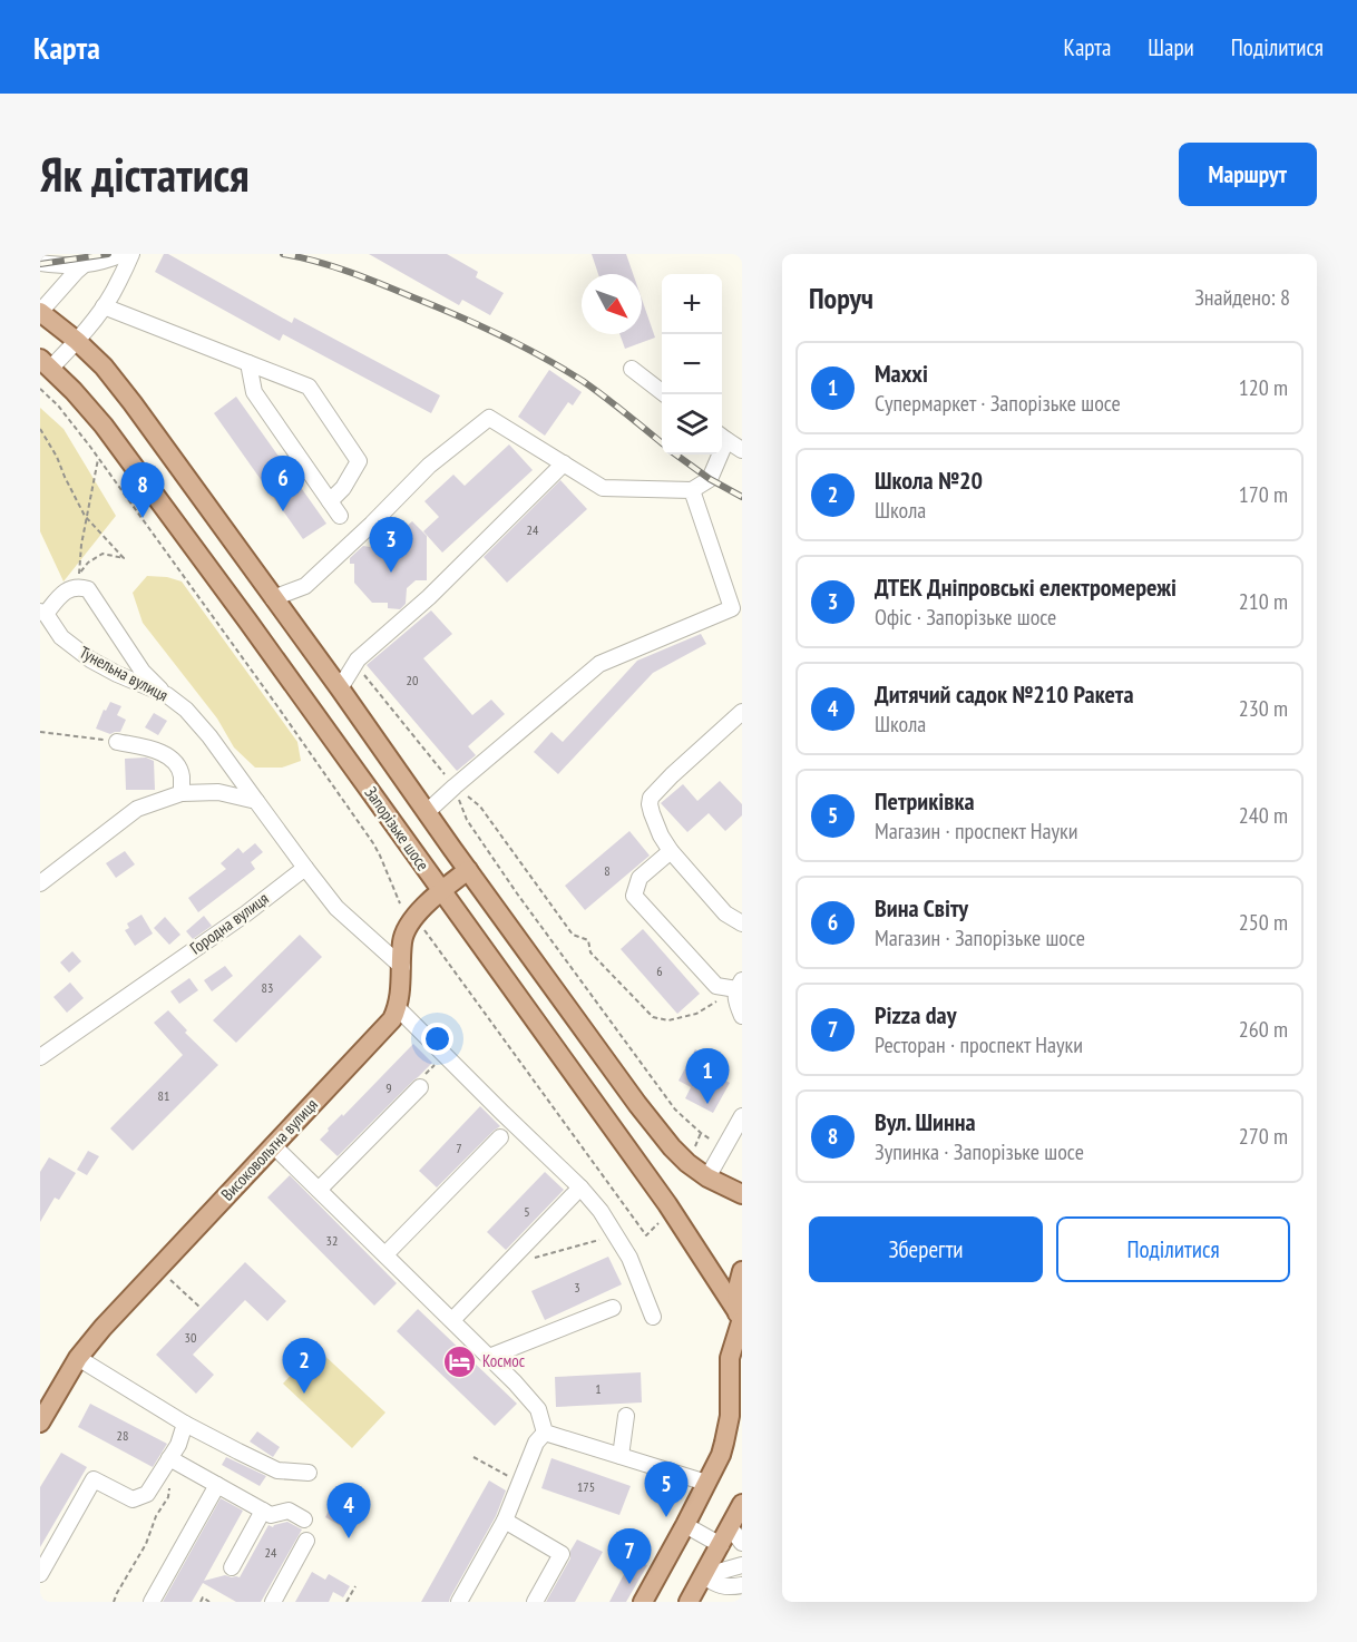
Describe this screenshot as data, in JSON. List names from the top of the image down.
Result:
{
  "streets": {
    "main road": ["Запорізьке шосе", "Високовольтна вулиця"],
    "street": ["Тунельна вулиця", "Городна вулиця"]
  },
  "crossings": [
    ["Тунельна вулиця", "Городна вулиця"],
    ["Запорізьке шосе", "Високовольтна вулиця"]
  ],
  "places": {
    "hotel": ["Космос"]
  },
  "house_numbers": [
    "24",
    "20",
    "8",
    "6",
    "83",
    "9",
    "81",
    "7",
    "5",
    "32",
    "3",
    "30",
    "1",
    "28",
    "175",
    "24"
  ],
  "north": "bottom right",
  "page": {
    "header": "Карта",
    "nav": ["Карта", "Шари", "Поділитися"],
    "buttons": [
      "Маршрут",
      ["Зберегти", "Поділитися"]
    ],
    "title": "Як дістатися",
    "heading": ["Поруч", "Знайдено: 8"],
    "map_buttons": ["+", "−"],
    "list": [
      {
        "mark": "1",
        "name": "Maxxi",
        "note": "Супермаркет · Запорізьке шосе",
        "value": "120 m"
      },
      {
        "mark": "2",
        "name": "Школа №20",
        "note": "Школа",
        "value": "170 m"
      },
      {
        "mark": "3",
        "name": "ДТЕК Дніпровські електромережі",
        "note": "Офіс · Запорізьке шосе",
        "value": "210 m"
      },
      {
        "mark": "4",
        "name": "Дитячий садок №210 Ракета",
        "note": "Школа",
        "value": "230 m"
      },
      {
        "mark": "5",
        "name": "Петриківка",
        "note": "Магазин · проспект Науки",
        "value": "240 m"
      },
      {
        "mark": "6",
        "name": "Вина Світу",
        "note": "Магазин · Запорізьке шосе",
        "value": "250 m"
      },
      {
        "mark": "7",
        "name": "Pizza day",
        "note": "Ресторан · проспект Науки",
        "value": "260 m"
      },
      {
        "mark": "8",
        "name": "Вул. Шинна",
        "note": "Зупинка · Запорізьке шосе",
        "value": "270 m"
      }
    ],
    "pins": [
      "6",
      "8",
      "3",
      "1",
      "2",
      "5",
      "4",
      "7"
    ]
  }
}
